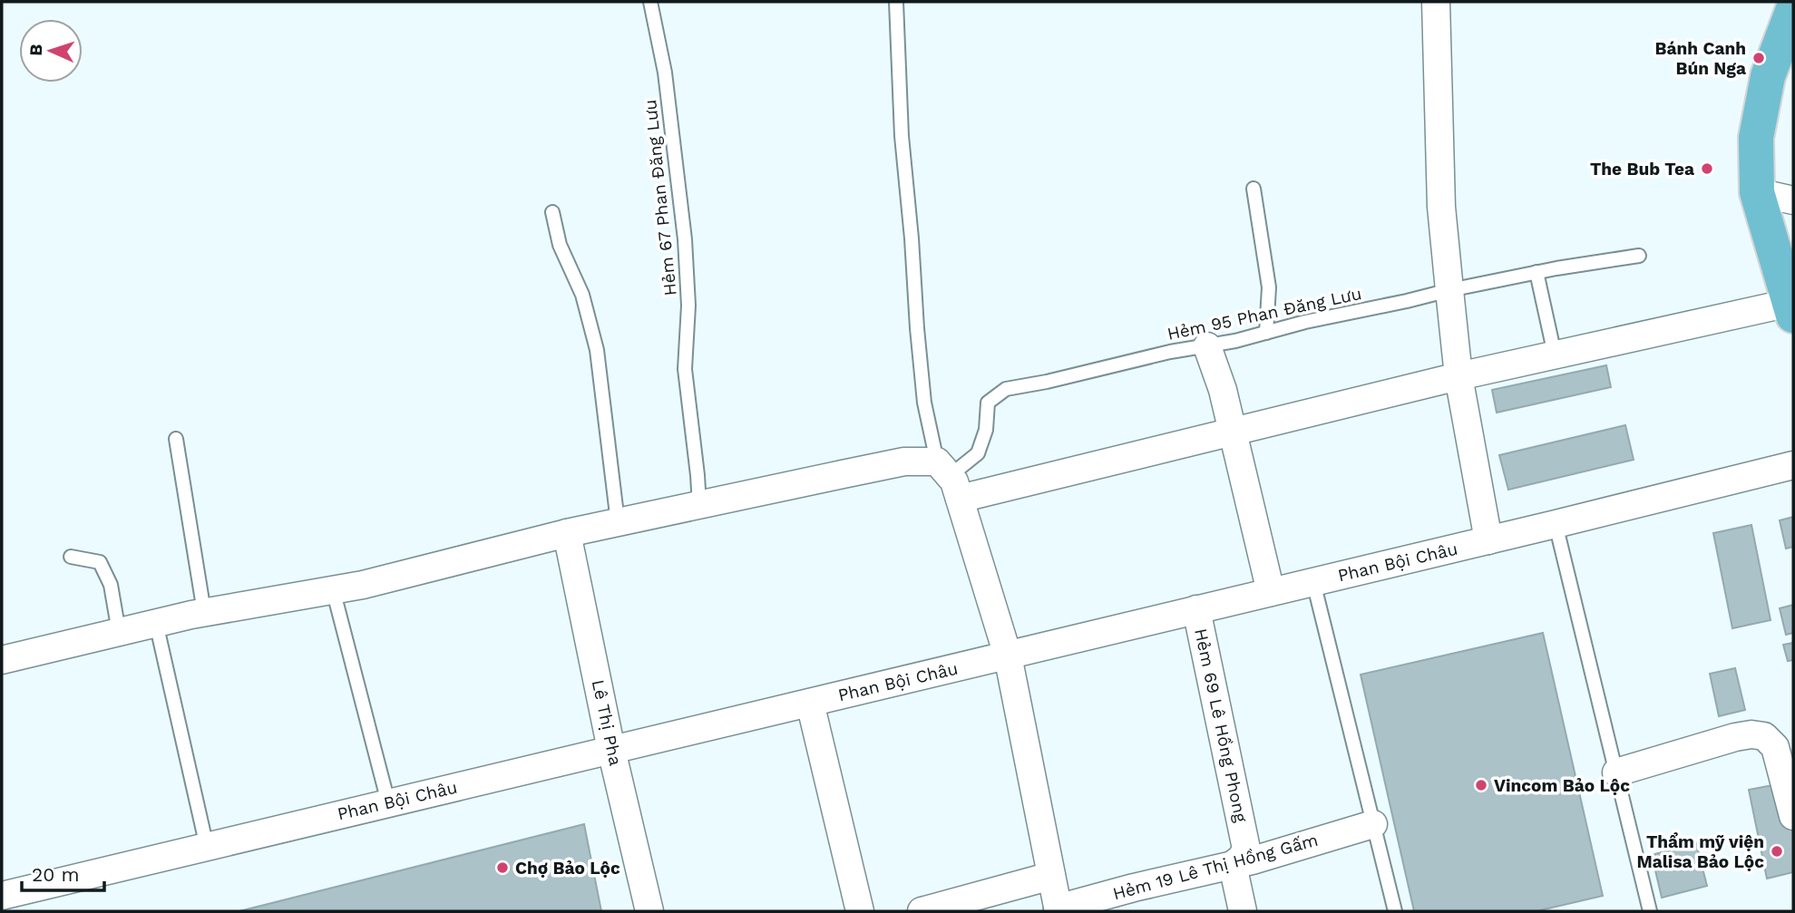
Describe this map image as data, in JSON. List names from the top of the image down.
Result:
{
  "streets": {
    "street": [
      "Phan Bội Châu",
      "Lê Thị Pha",
      "Hẻm 69 Lê Hồng Phong",
      "Hẻm 19 Lê Thị Hồng Gấm"
    ],
    "lane": ["Hẻm 67 Phan Đăng Lưu", "Hẻm 95 Phan Đăng Lưu"]
  },
  "crossings": [
    ["Phan Bội Châu", "Lê Thị Pha"],
    ["Phan Bội Châu", "Hẻm 69 Lê Hồng Phong"],
    ["Hẻm 69 Lê Hồng Phong", "Hẻm 19 Lê Thị Hồng Gấm"]
  ],
  "places": [
    "Bánh Canh Bún Nga",
    "The Bub Tea",
    "Vincom Bảo Lộc",
    "Thẩm mỹ viện Malisa Bảo Lộc",
    "Chợ Bảo Lộc"
  ],
  "scale_bar": "20 m",
  "north": "left"
}
